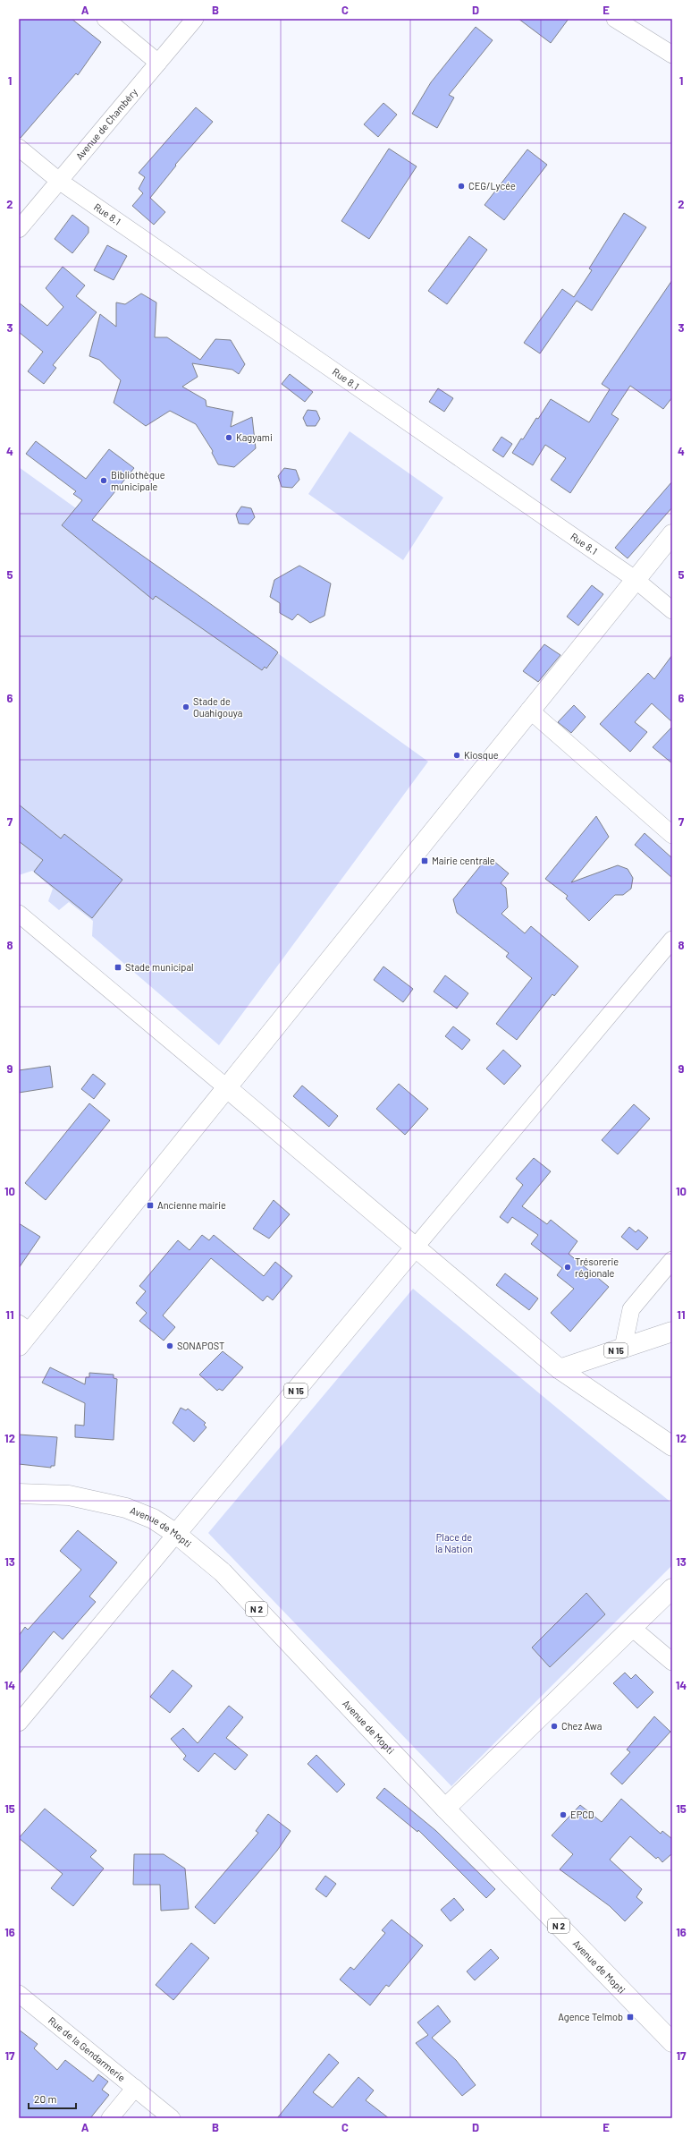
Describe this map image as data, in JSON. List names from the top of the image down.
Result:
{
  "streets": {
    "main road": ["N 15", "Avenue de Mopti", "N 2"],
    "street": ["Avenue de Chambéry", "Rue 8.1", "Rue de la Gendarmerie"]
  },
  "crossings": [
    ["Avenue de Chambéry", "Rue 8.1"],
    ["N 15", "Avenue de Mopti"]
  ],
  "parks": ["Place de la Nation"],
  "places": {
    "other": [
      "CEG/Lycée",
      "Kagyami",
      "Bibliothèque municipale",
      "Stade de Ouahigouya",
      "Kiosque",
      "Trésorerie régionale",
      "SONAPOST",
      "Chez Awa",
      "EPCD"
    ],
    "transit": [
      "Mairie centrale",
      "Stade municipal",
      "Ancienne mairie",
      "Agence Telmob"
    ]
  },
  "scale_bar": "20 m",
  "grid": {
    "columns": [
      "A",
      "B",
      "C",
      "D",
      "E"
    ],
    "rows": [
      "1",
      "2",
      "3",
      "4",
      "5",
      "6",
      "7",
      "8",
      "9",
      "10",
      "11",
      "12",
      "13",
      "14",
      "15",
      "16",
      "17"
    ]
  }
}
